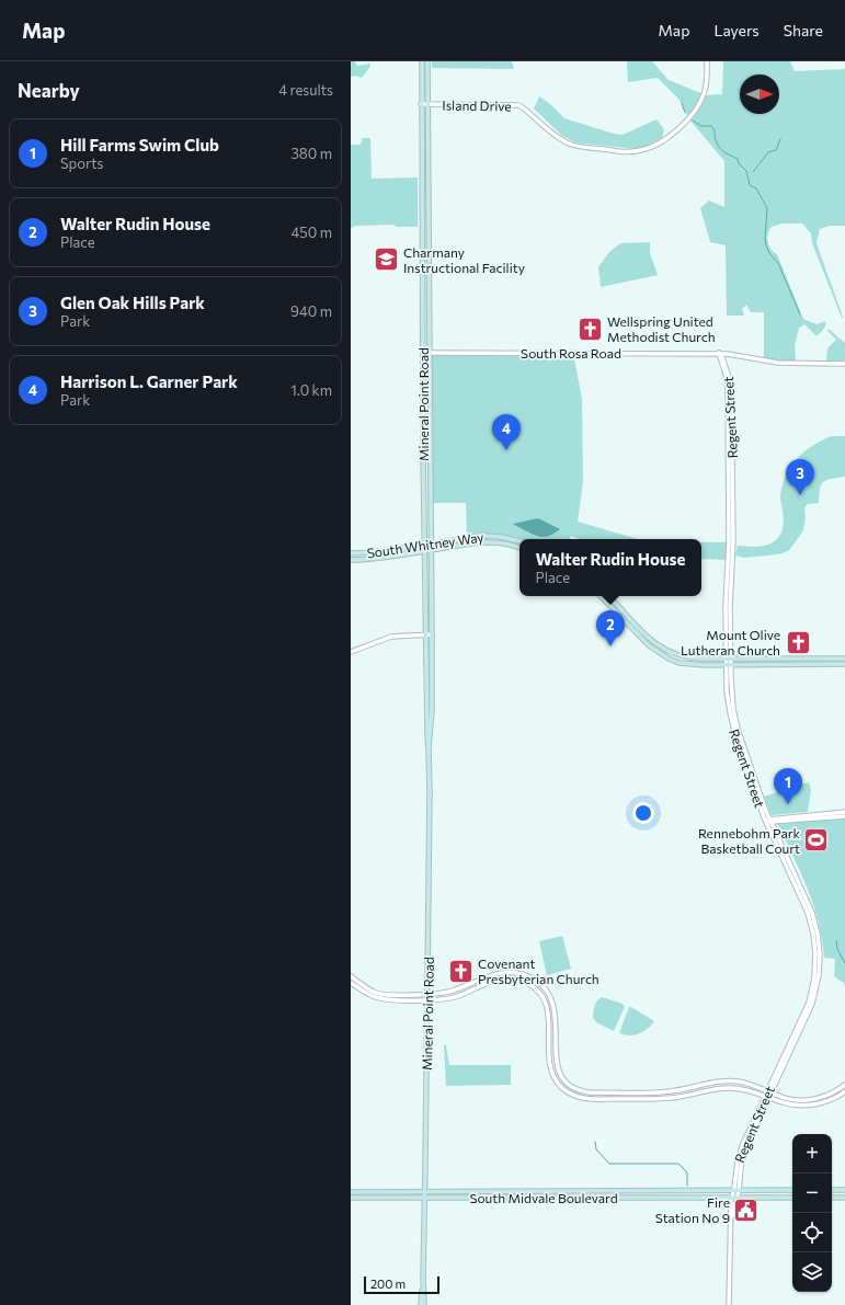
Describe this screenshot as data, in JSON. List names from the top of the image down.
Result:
{
  "streets": {
    "main road": ["Mineral Point Road", "South Whitney Way", "South Midvale Boulevard"],
    "street": ["Island Drive", "South Rosa Road", "Regent Street"]
  },
  "crossings": [
    ["Island Drive", "Mineral Point Road"],
    ["South Rosa Road", "Mineral Point Road"],
    ["South Rosa Road", "Regent Street"],
    ["Mineral Point Road", "South Whitney Way"],
    ["Mineral Point Road", "South Midvale Boulevard"],
    ["Regent Street", "South Midvale Boulevard"]
  ],
  "places": {
    "school or university": ["Charmany Instructional Facility"],
    "church": ["Wellspring United Methodist Church", "Mount Olive Lutheran Church", "Covenant Presbyterian Church"],
    "sports": ["Rennebohm Park Basketball Court"],
    "public building": ["Fire Station No 9"]
  },
  "scale_bar": "200 m",
  "north": "right",
  "page": {
    "header": "Map",
    "nav": ["Map", "Layers", "Share"],
    "heading": ["Nearby", "4 results"],
    "list": [
      {
        "mark": "1",
        "name": "Hill Farms Swim Club",
        "note": "Sports",
        "value": "380 m"
      },
      {
        "mark": "2",
        "name": "Walter Rudin House",
        "note": "Place",
        "value": "450 m"
      },
      {
        "mark": "3",
        "name": "Glen Oak Hills Park",
        "note": "Park",
        "value": "940 m"
      },
      {
        "mark": "4",
        "name": "Harrison L. Garner Park",
        "note": "Park",
        "value": "1.0 km"
      }
    ],
    "pins": [
      "4",
      "3",
      "2",
      "1"
    ],
    "popup": ["Walter Rudin House", "Place"],
    "map_buttons": ["+", "−"],
    "scale": "200 m"
  }
}
